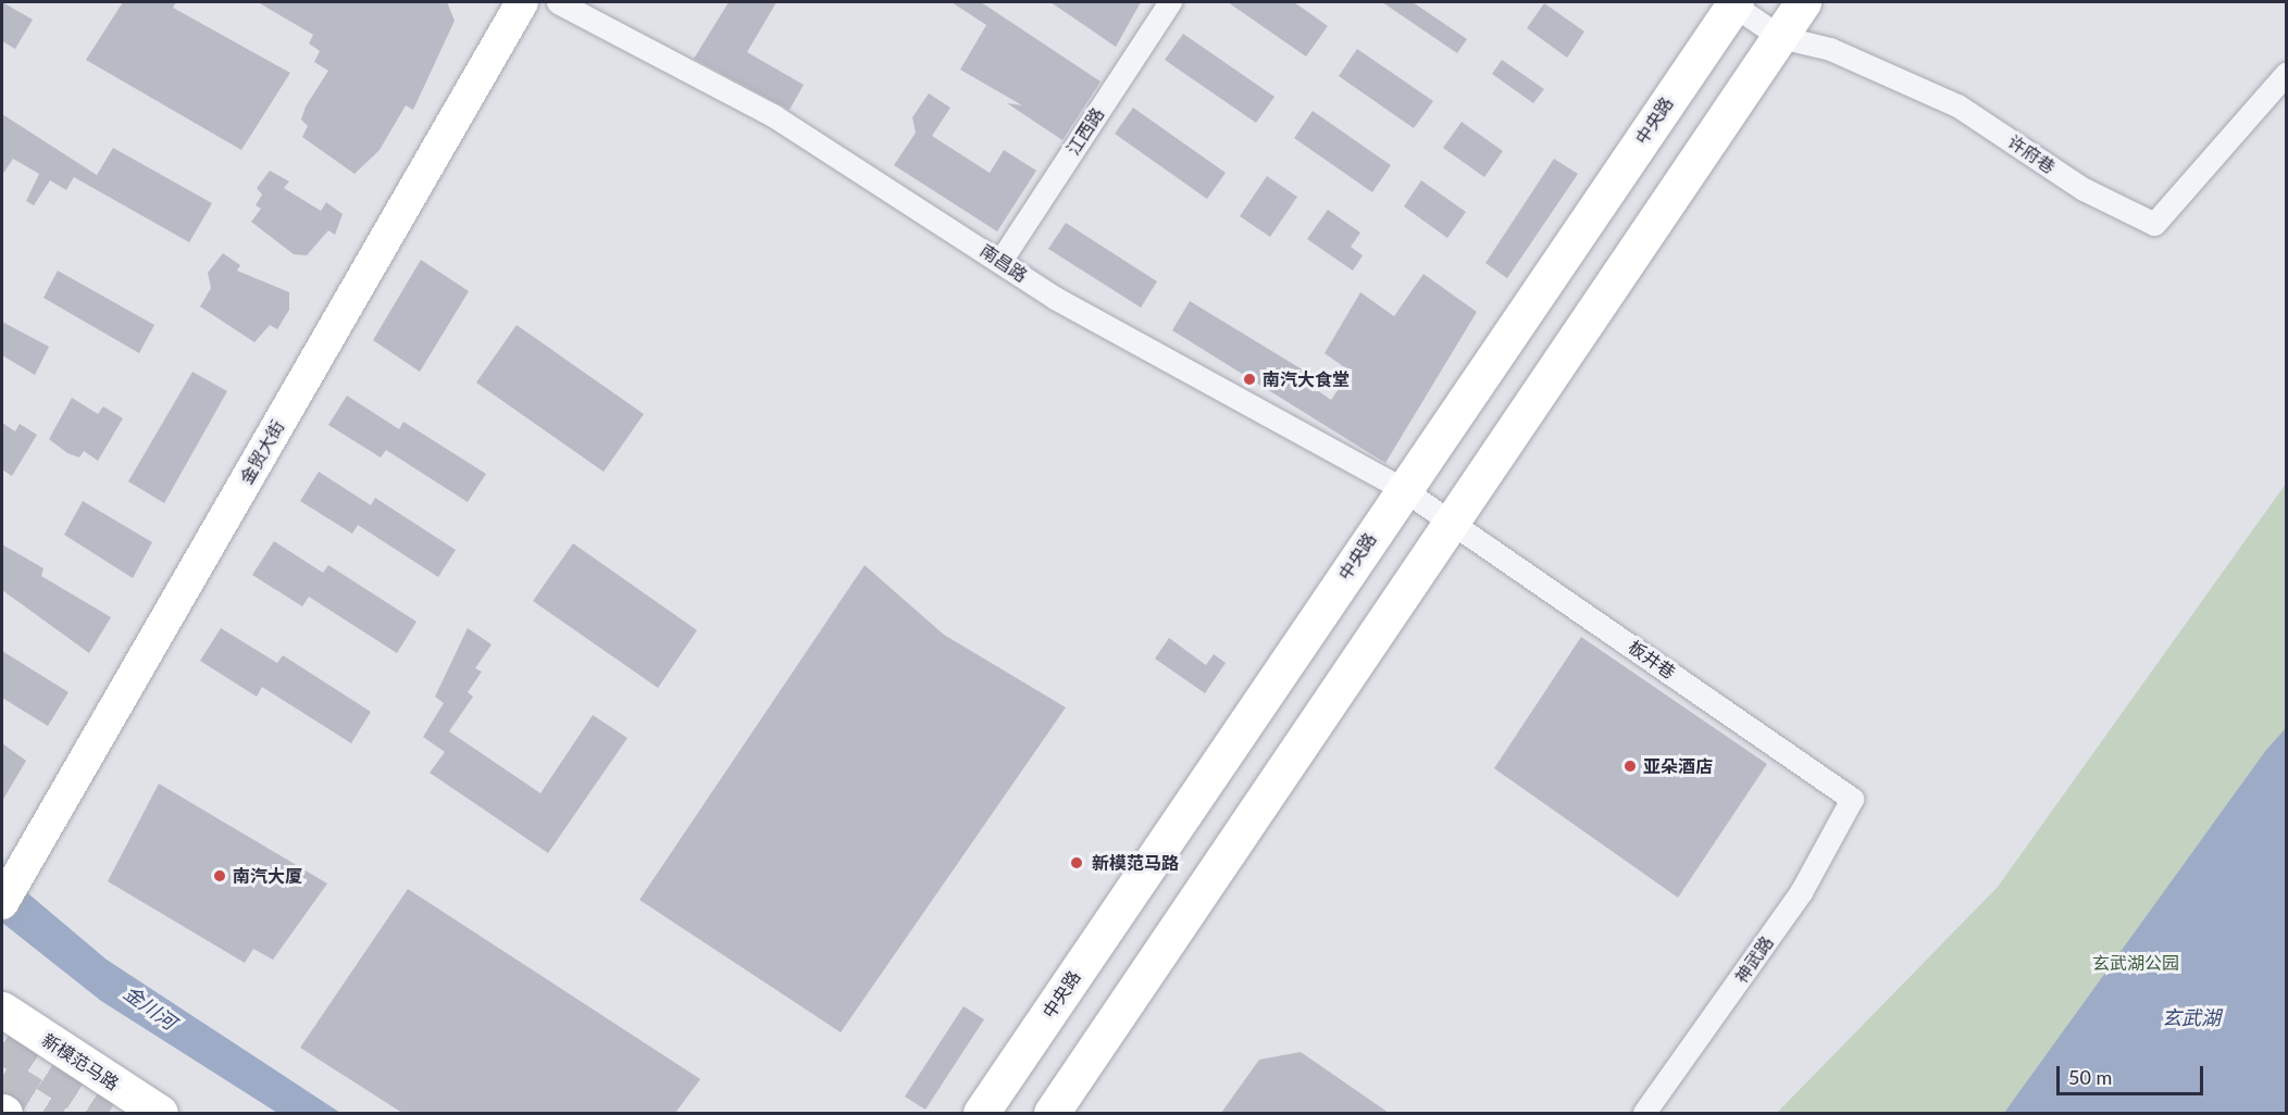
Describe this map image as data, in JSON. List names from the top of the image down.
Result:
{
  "streets": {
    "main road": ["中央路", "新模范马路"],
    "street": [
      "江西路",
      "许府巷",
      "南昌路",
      "金贸大街",
      "板井巷",
      "神武路"
    ]
  },
  "crossings": [
    ["中央路", "许府巷"],
    ["中央路", "南昌路"],
    ["江西路", "南昌路"],
    ["南昌路", "板井巷"],
    ["板井巷", "神武路"]
  ],
  "water": ["金川河", "玄武湖"],
  "parks": ["玄武湖公园"],
  "places": [
    "南汽大食堂",
    "亚朵酒店",
    "新模范马路",
    "南汽大厦"
  ],
  "scale_bar": "50 m"
}
